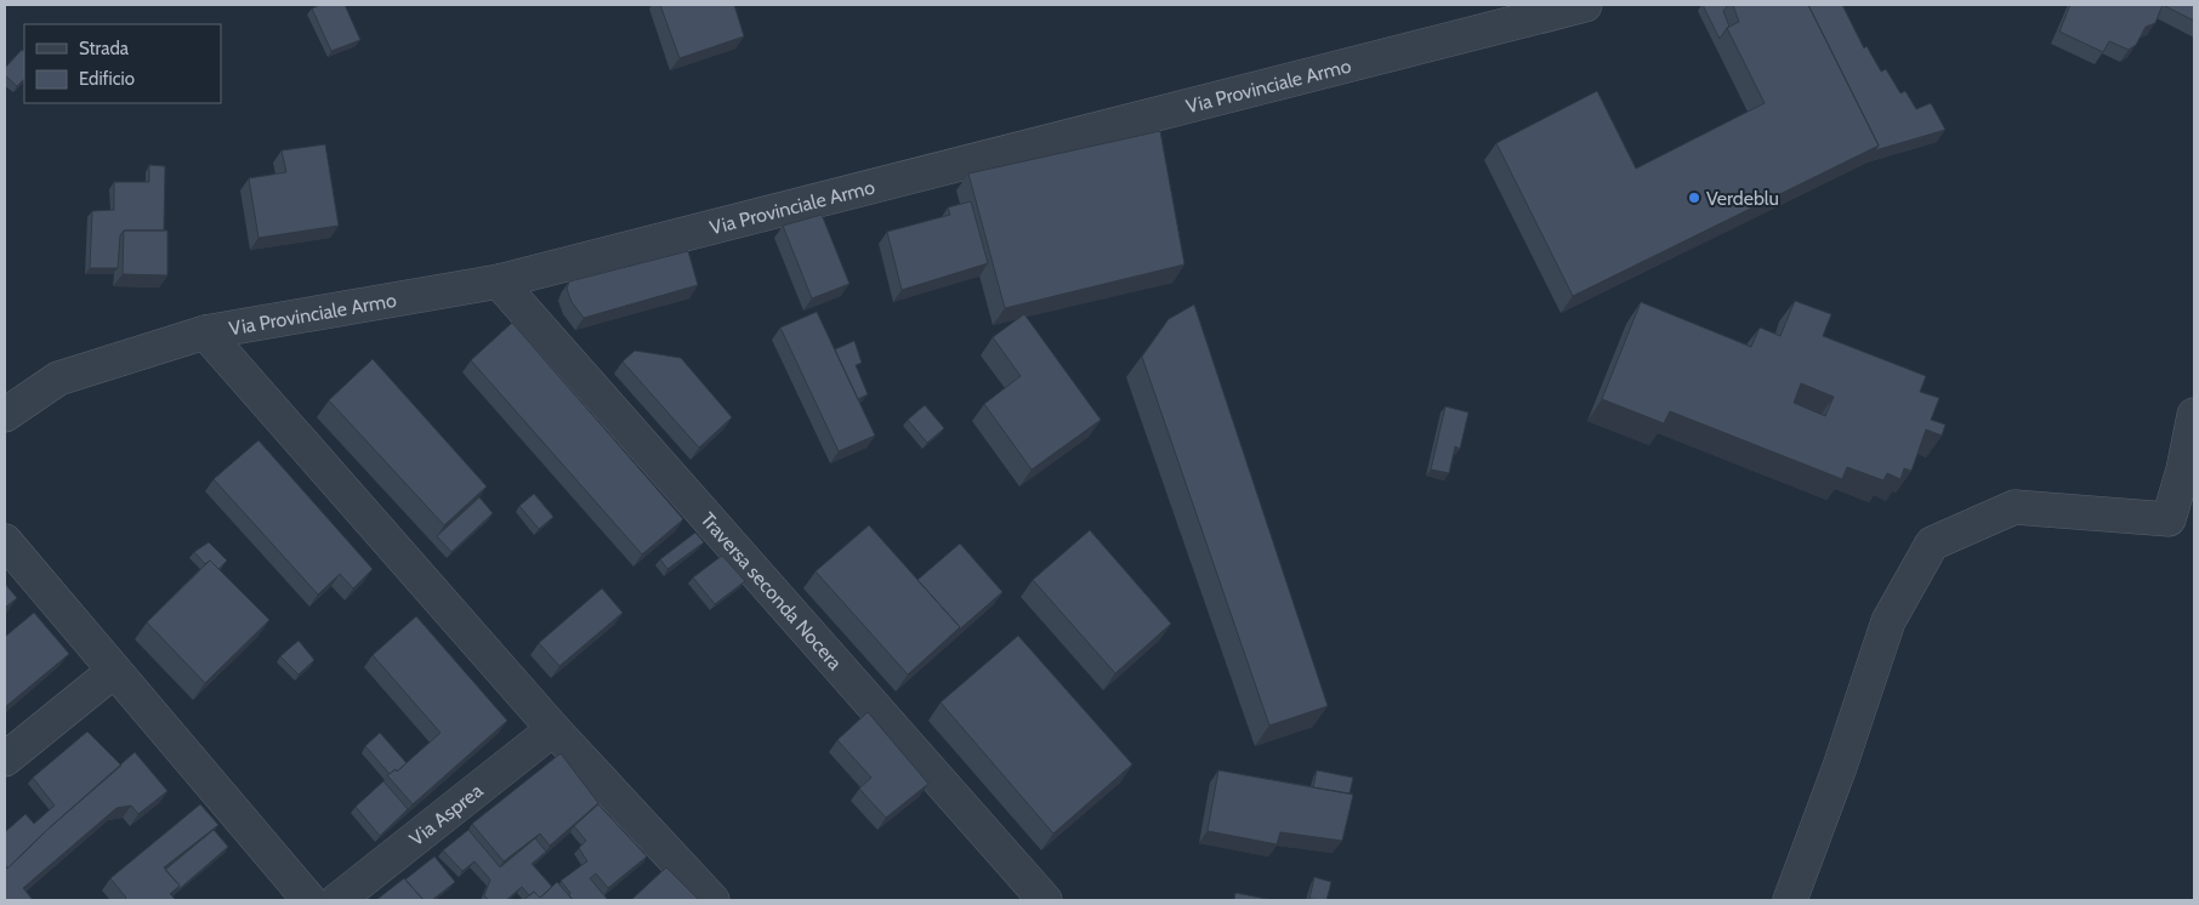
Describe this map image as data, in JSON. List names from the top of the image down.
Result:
{
  "streets": {
    "street": ["Via Provinciale Armo", "Traversa seconda Nocera", "Via Asprea"]
  },
  "crossings": [
    ["Via Provinciale Armo", "Traversa seconda Nocera"]
  ],
  "places": ["Verdeblu"],
  "legend": ["Strada", "Edificio"]
}
